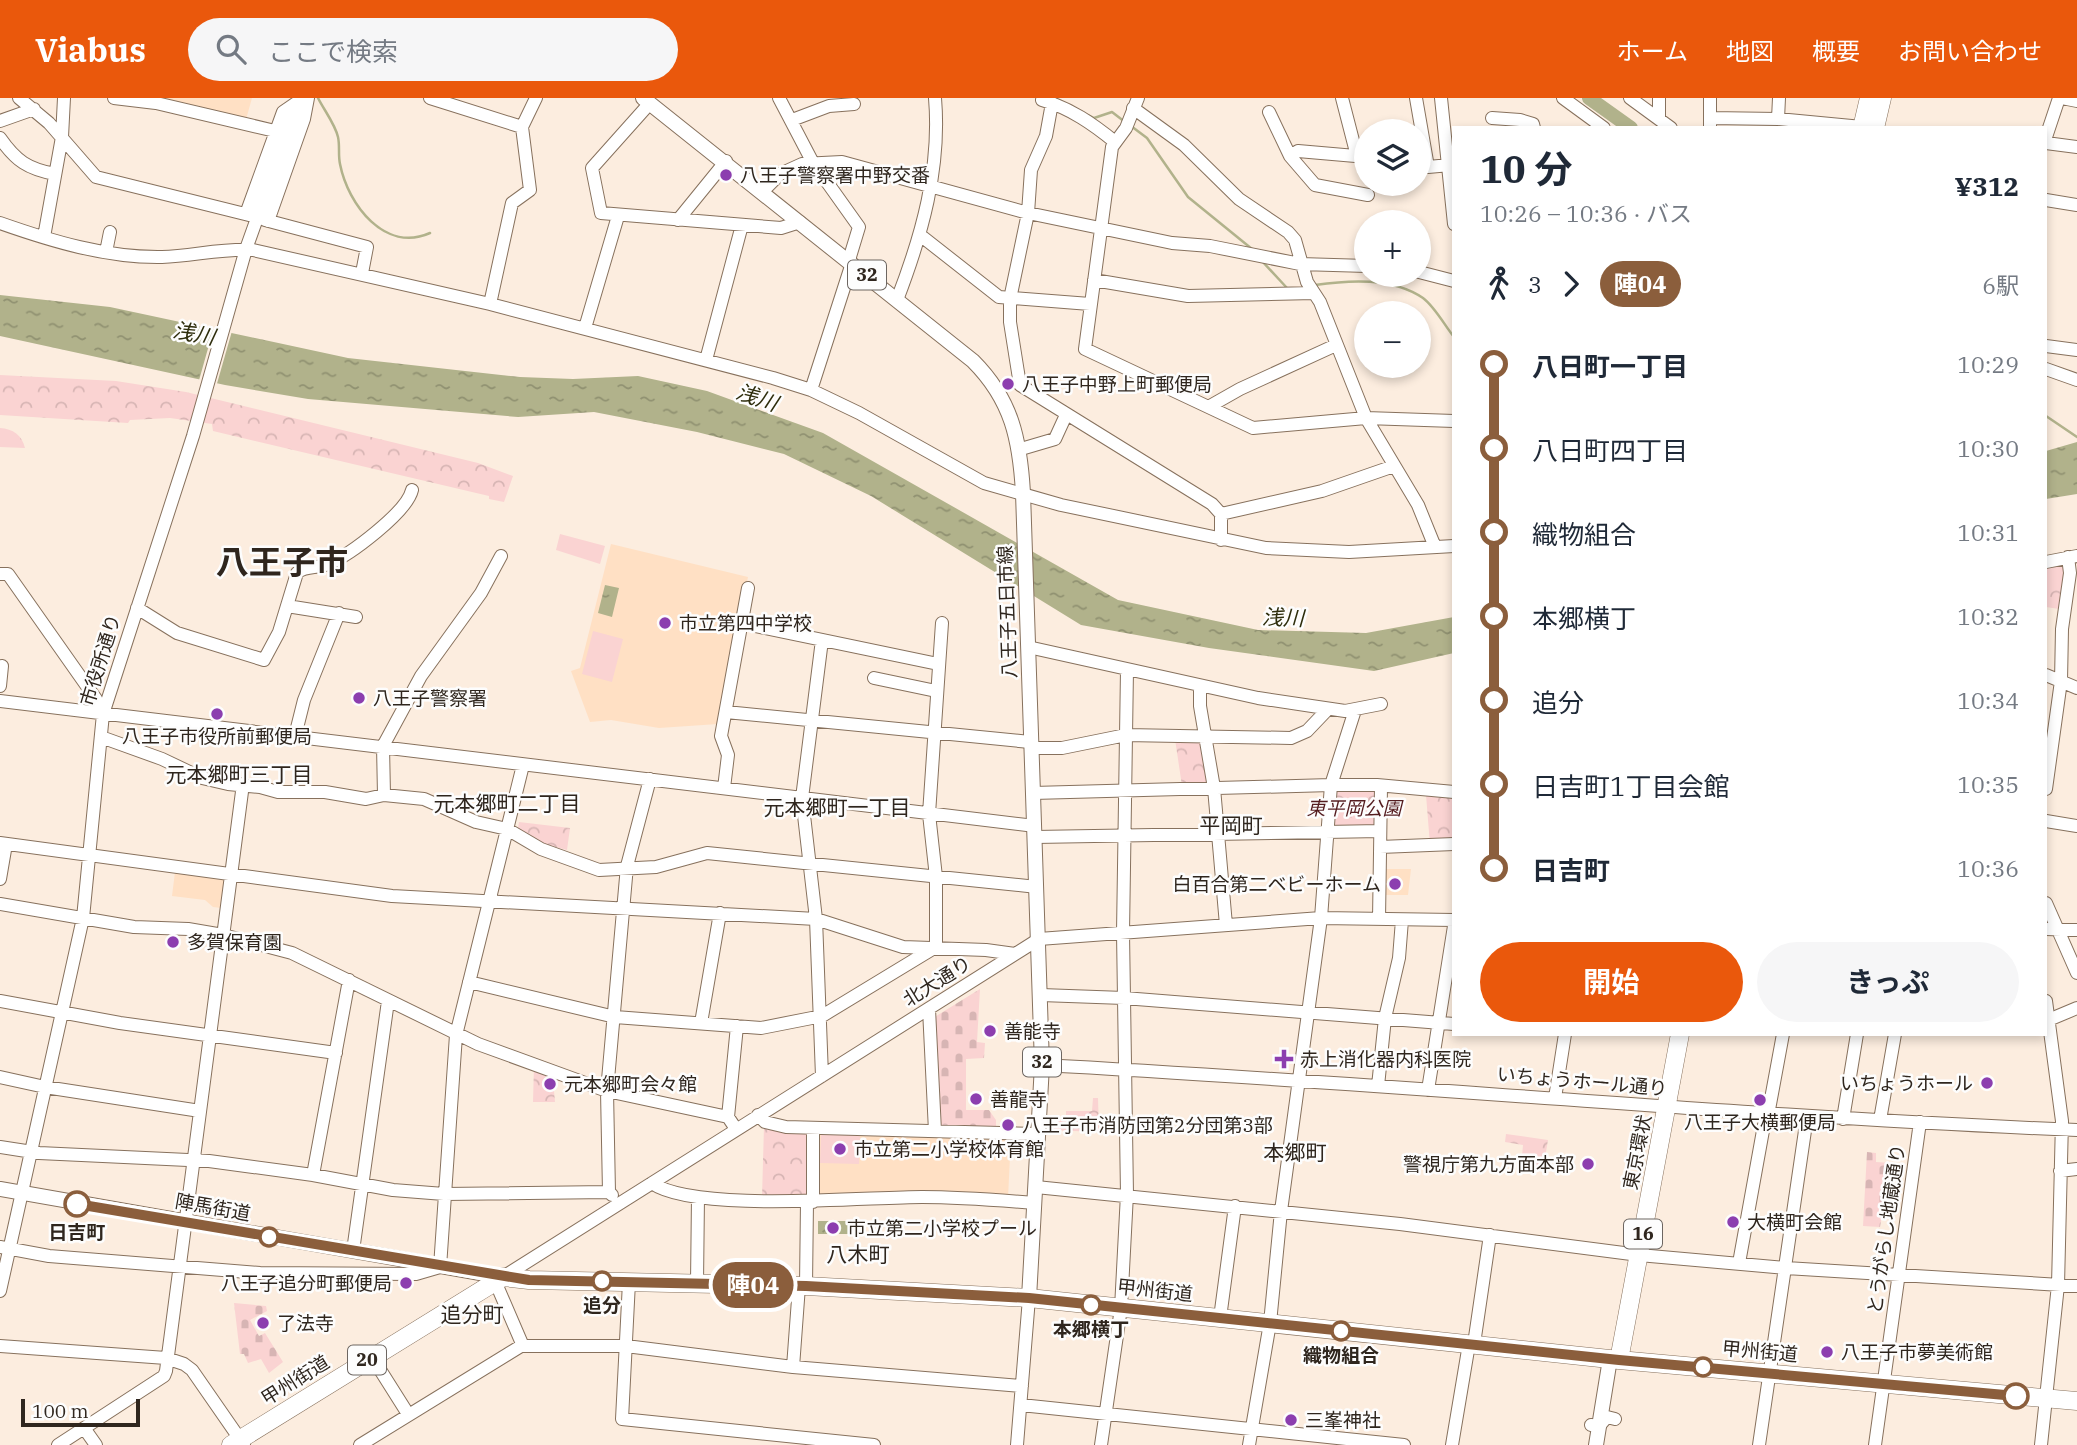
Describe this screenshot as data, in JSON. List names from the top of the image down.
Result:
{
  "streets": {
    "highway": [
      "東京環状",
      "16",
      "甲州街道",
      "20"
    ],
    "main road": ["32", "八王子五日市線", "陣馬街道"],
    "street": [
      "市役所通り",
      "北大通り",
      "いちょうホール通り",
      "とうがらし地蔵通り"
    ]
  },
  "crossings": [
    ["八王子五日市線", "北大通り"],
    ["八王子五日市線", "いちょうホール通り"],
    ["八王子五日市線", "甲州街道"],
    ["市役所通り", "陣馬街道"],
    ["北大通り", "陣馬街道"],
    ["北大通り", "甲州街道"],
    ["いちょうホール通り", "東京環状"],
    ["いちょうホール通り", "とうがらし地蔵通り"],
    ["東京環状", "甲州街道"],
    ["陣馬街道", "甲州街道"],
    ["とうがらし地蔵通り", "甲州街道"]
  ],
  "districts": [
    "八王子市",
    "元本郷町三丁目",
    "元本郷町二丁目",
    "元本郷町一丁目",
    "平岡町",
    "本郷町",
    "八木町",
    "追分町"
  ],
  "water": ["浅川"],
  "parks": ["東平岡公園"],
  "places": {
    "other": [
      "八王子警察署中野交番",
      "八王子中野上町郵便局",
      "市立第四中学校",
      "八王子警察署",
      "八王子市役所前郵便局",
      "白百合第二ベビーホーム",
      "多賀保育園",
      "善能寺",
      "いちょうホール",
      "元本郷町会々館",
      "善龍寺",
      "八王子大横郵便局",
      "八王子市消防団第2分団第3部",
      "市立第二小学校体育館",
      "警視庁第九方面本部",
      "日吉町",
      "大横町会館",
      "市立第二小学校プール",
      "追分",
      "八王子追分町郵便局",
      "本郷横丁",
      "了法寺",
      "織物組合",
      "八王子市夢美術館",
      "三峯神社"
    ],
    "health": ["赤上消化器内科医院"]
  },
  "lines": ["bus line 陣04"],
  "scale_bar": "100 m",
  "page": {
    "header": "Viabus",
    "search": "ここで検索",
    "nav": [
      "ホーム",
      "地図",
      "概要",
      "お問い合わせ"
    ],
    "on_map": "陣04",
    "map_buttons": ["+", "−"],
    "heading": ["10 分", "10:26 – 10:36 · バス", "¥312"],
    "legs": ["3", "陣04", "6駅"],
    "list": [
      {
        "name": "八日町一丁目",
        "value": "10:29"
      },
      {
        "name": "八日町四丁目",
        "value": "10:30"
      },
      {
        "name": "織物組合",
        "value": "10:31"
      },
      {
        "name": "本郷横丁",
        "value": "10:32"
      },
      {
        "name": "追分",
        "value": "10:34"
      },
      {
        "name": "日吉町1丁目会館",
        "value": "10:35"
      },
      {
        "name": "日吉町",
        "value": "10:36"
      }
    ],
    "buttons": ["開始", "きっぷ"],
    "scale": "100 m"
  }
}
